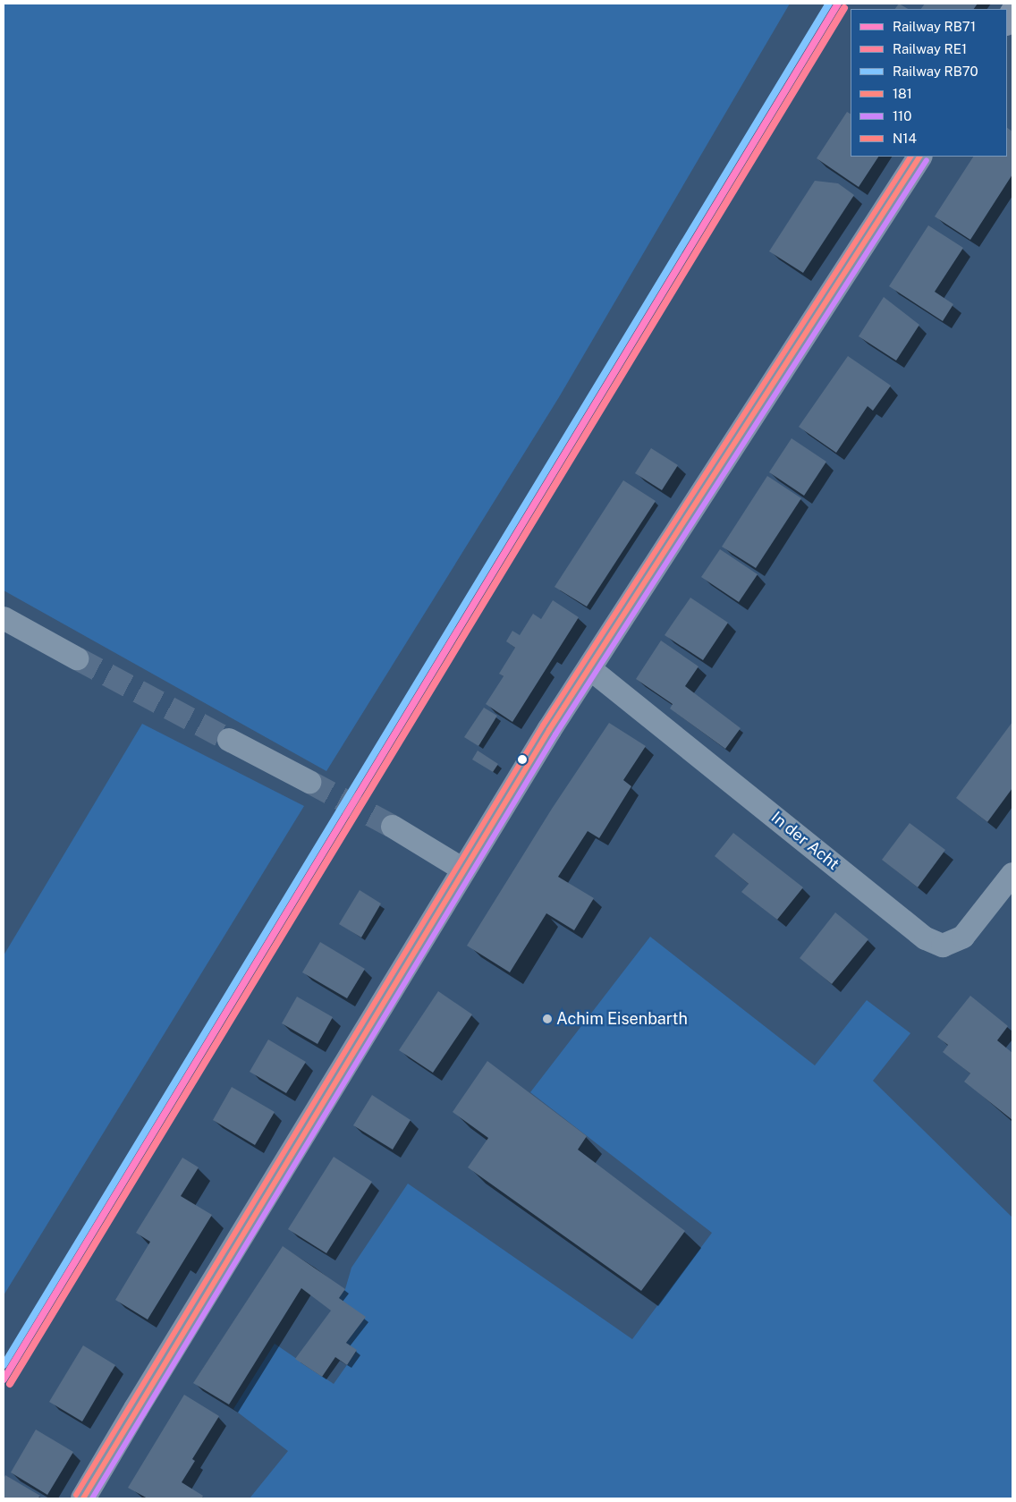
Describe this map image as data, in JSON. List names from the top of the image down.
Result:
{
  "streets": {
    "street": ["In der Acht"]
  },
  "places": ["Achim Eisenbarth"],
  "lines": [
    "rail line RB71",
    "rail line RB70",
    "rail line RE1",
    "transit line 181",
    "transit line N14",
    "transit line 110"
  ],
  "legend": [
    "Railway RB71",
    "Railway RE1",
    "Railway RB70",
    "181",
    "110",
    "N14"
  ]
}
